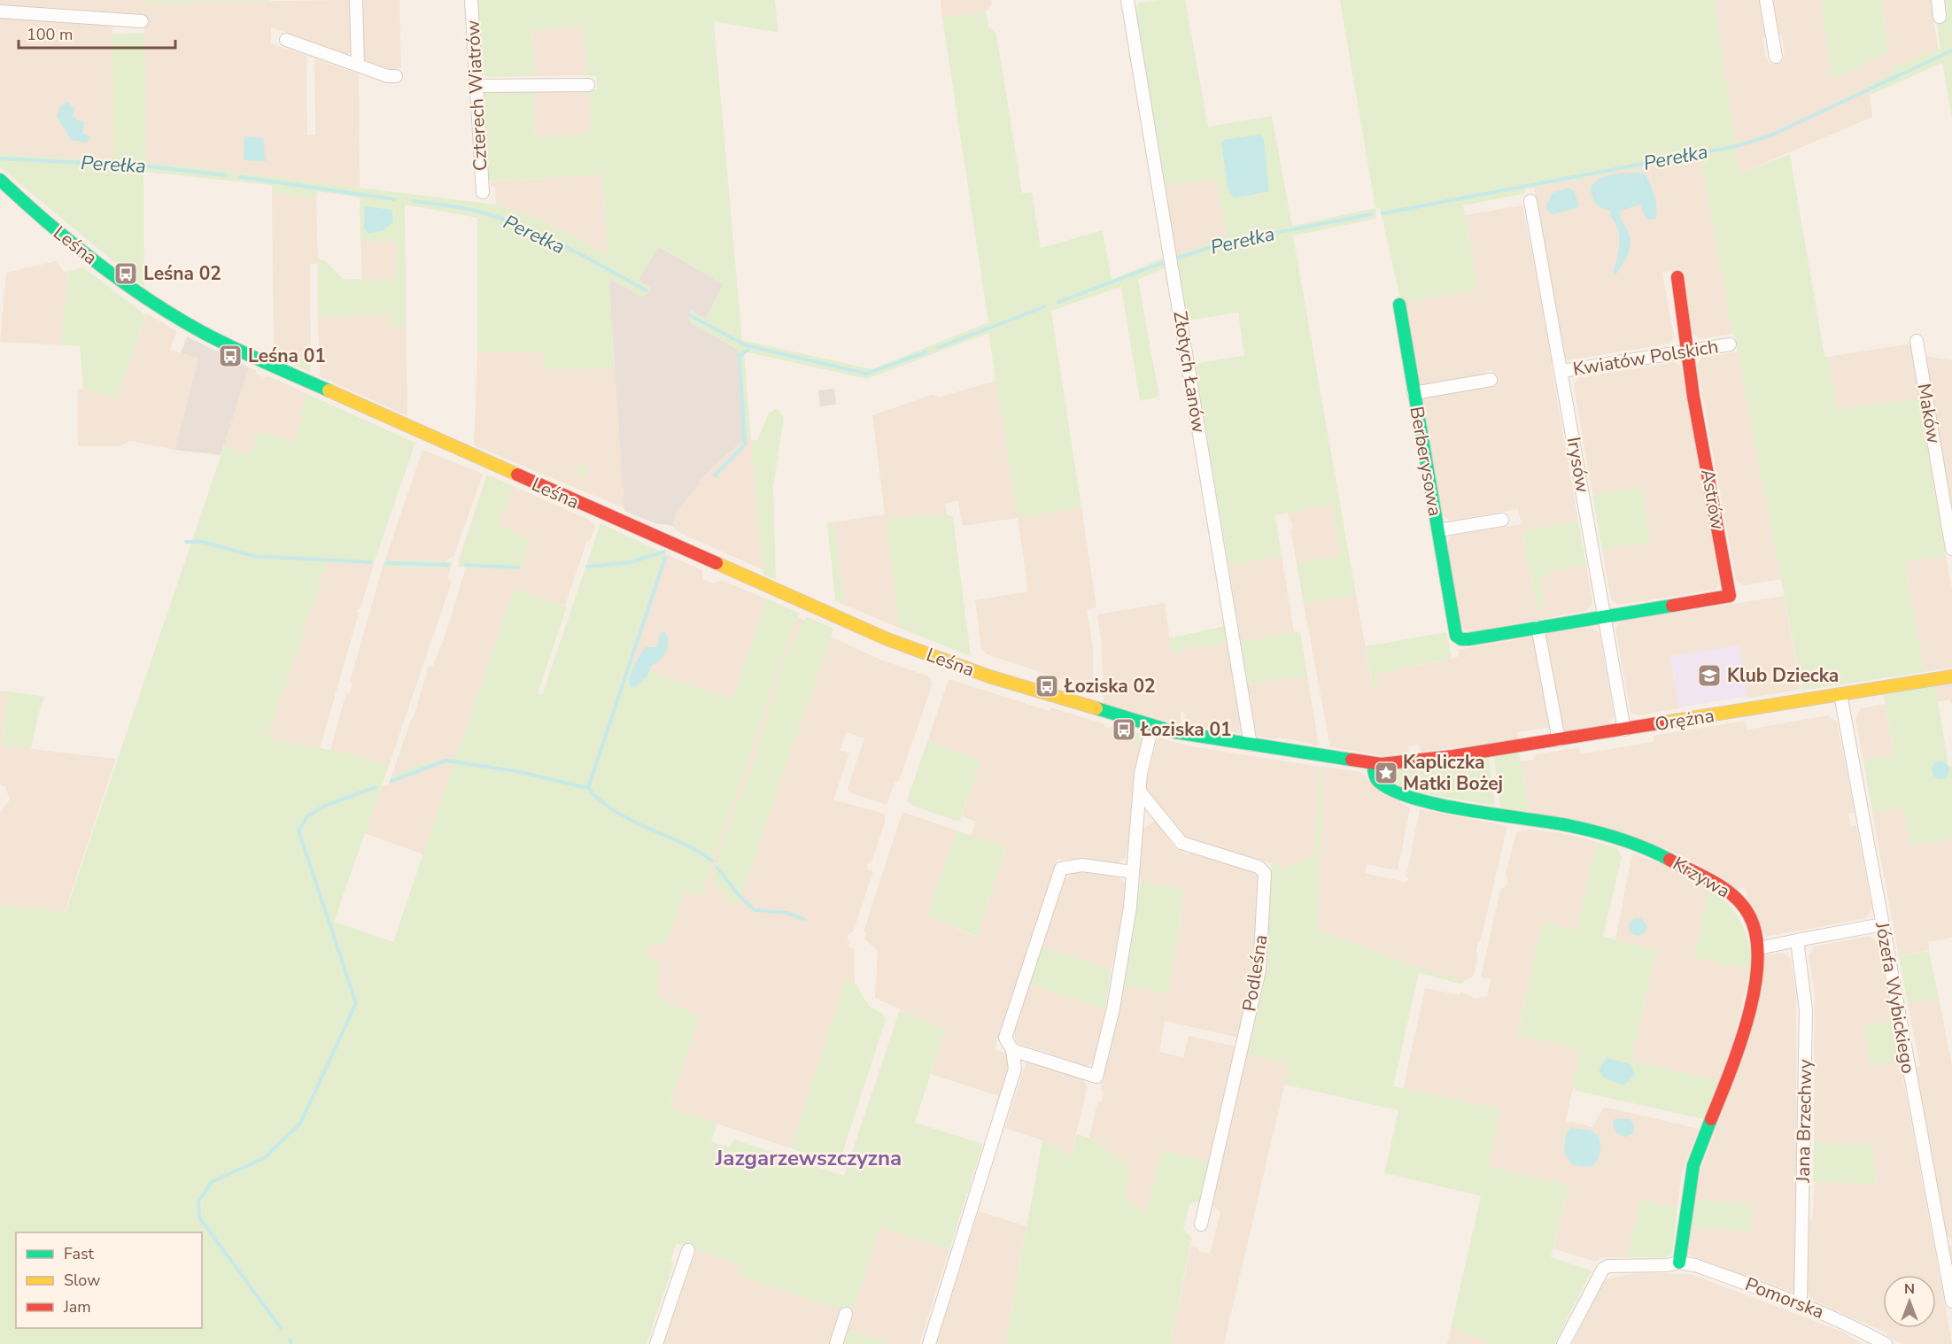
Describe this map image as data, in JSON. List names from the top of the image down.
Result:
{
  "streets": {
    "street": [
      "Czterech Wiatrów",
      "Leśna",
      "Kwiatów Polskich",
      "Złotych Łanów",
      "Maków",
      "Berberysowa",
      "Irysów",
      "Astrów",
      "Orężna",
      "Krzywa",
      "Podleśna",
      "Józefa Wybickiego",
      "Jana Brzechwy",
      "Pomorska"
    ]
  },
  "crossings": [
    ["Leśna", "Złotych Łanów"],
    ["Leśna", "Orężna"],
    ["Leśna", "Krzywa"],
    ["Kwiatów Polskich", "Irysów"],
    ["Kwiatów Polskich", "Astrów"],
    ["Irysów", "Astrów"],
    ["Irysów", "Orężna"],
    ["Orężna", "Józefa Wybickiego"],
    ["Krzywa", "Pomorska"],
    ["Jana Brzechwy", "Pomorska"]
  ],
  "districts": ["Jazgarzewszczyzna"],
  "water": ["Perełka"],
  "places": {
    "bus stop": [
      "Leśna 02",
      "Leśna 01",
      "Łoziska 02",
      "Łoziska 01"
    ],
    "school or university": ["Klub Dziecka"],
    "place": ["Kapliczka Matki Bożej"]
  },
  "legend": ["Fast", "Slow", "Jam"],
  "scale_bar": "100 m",
  "north": "top"
}
